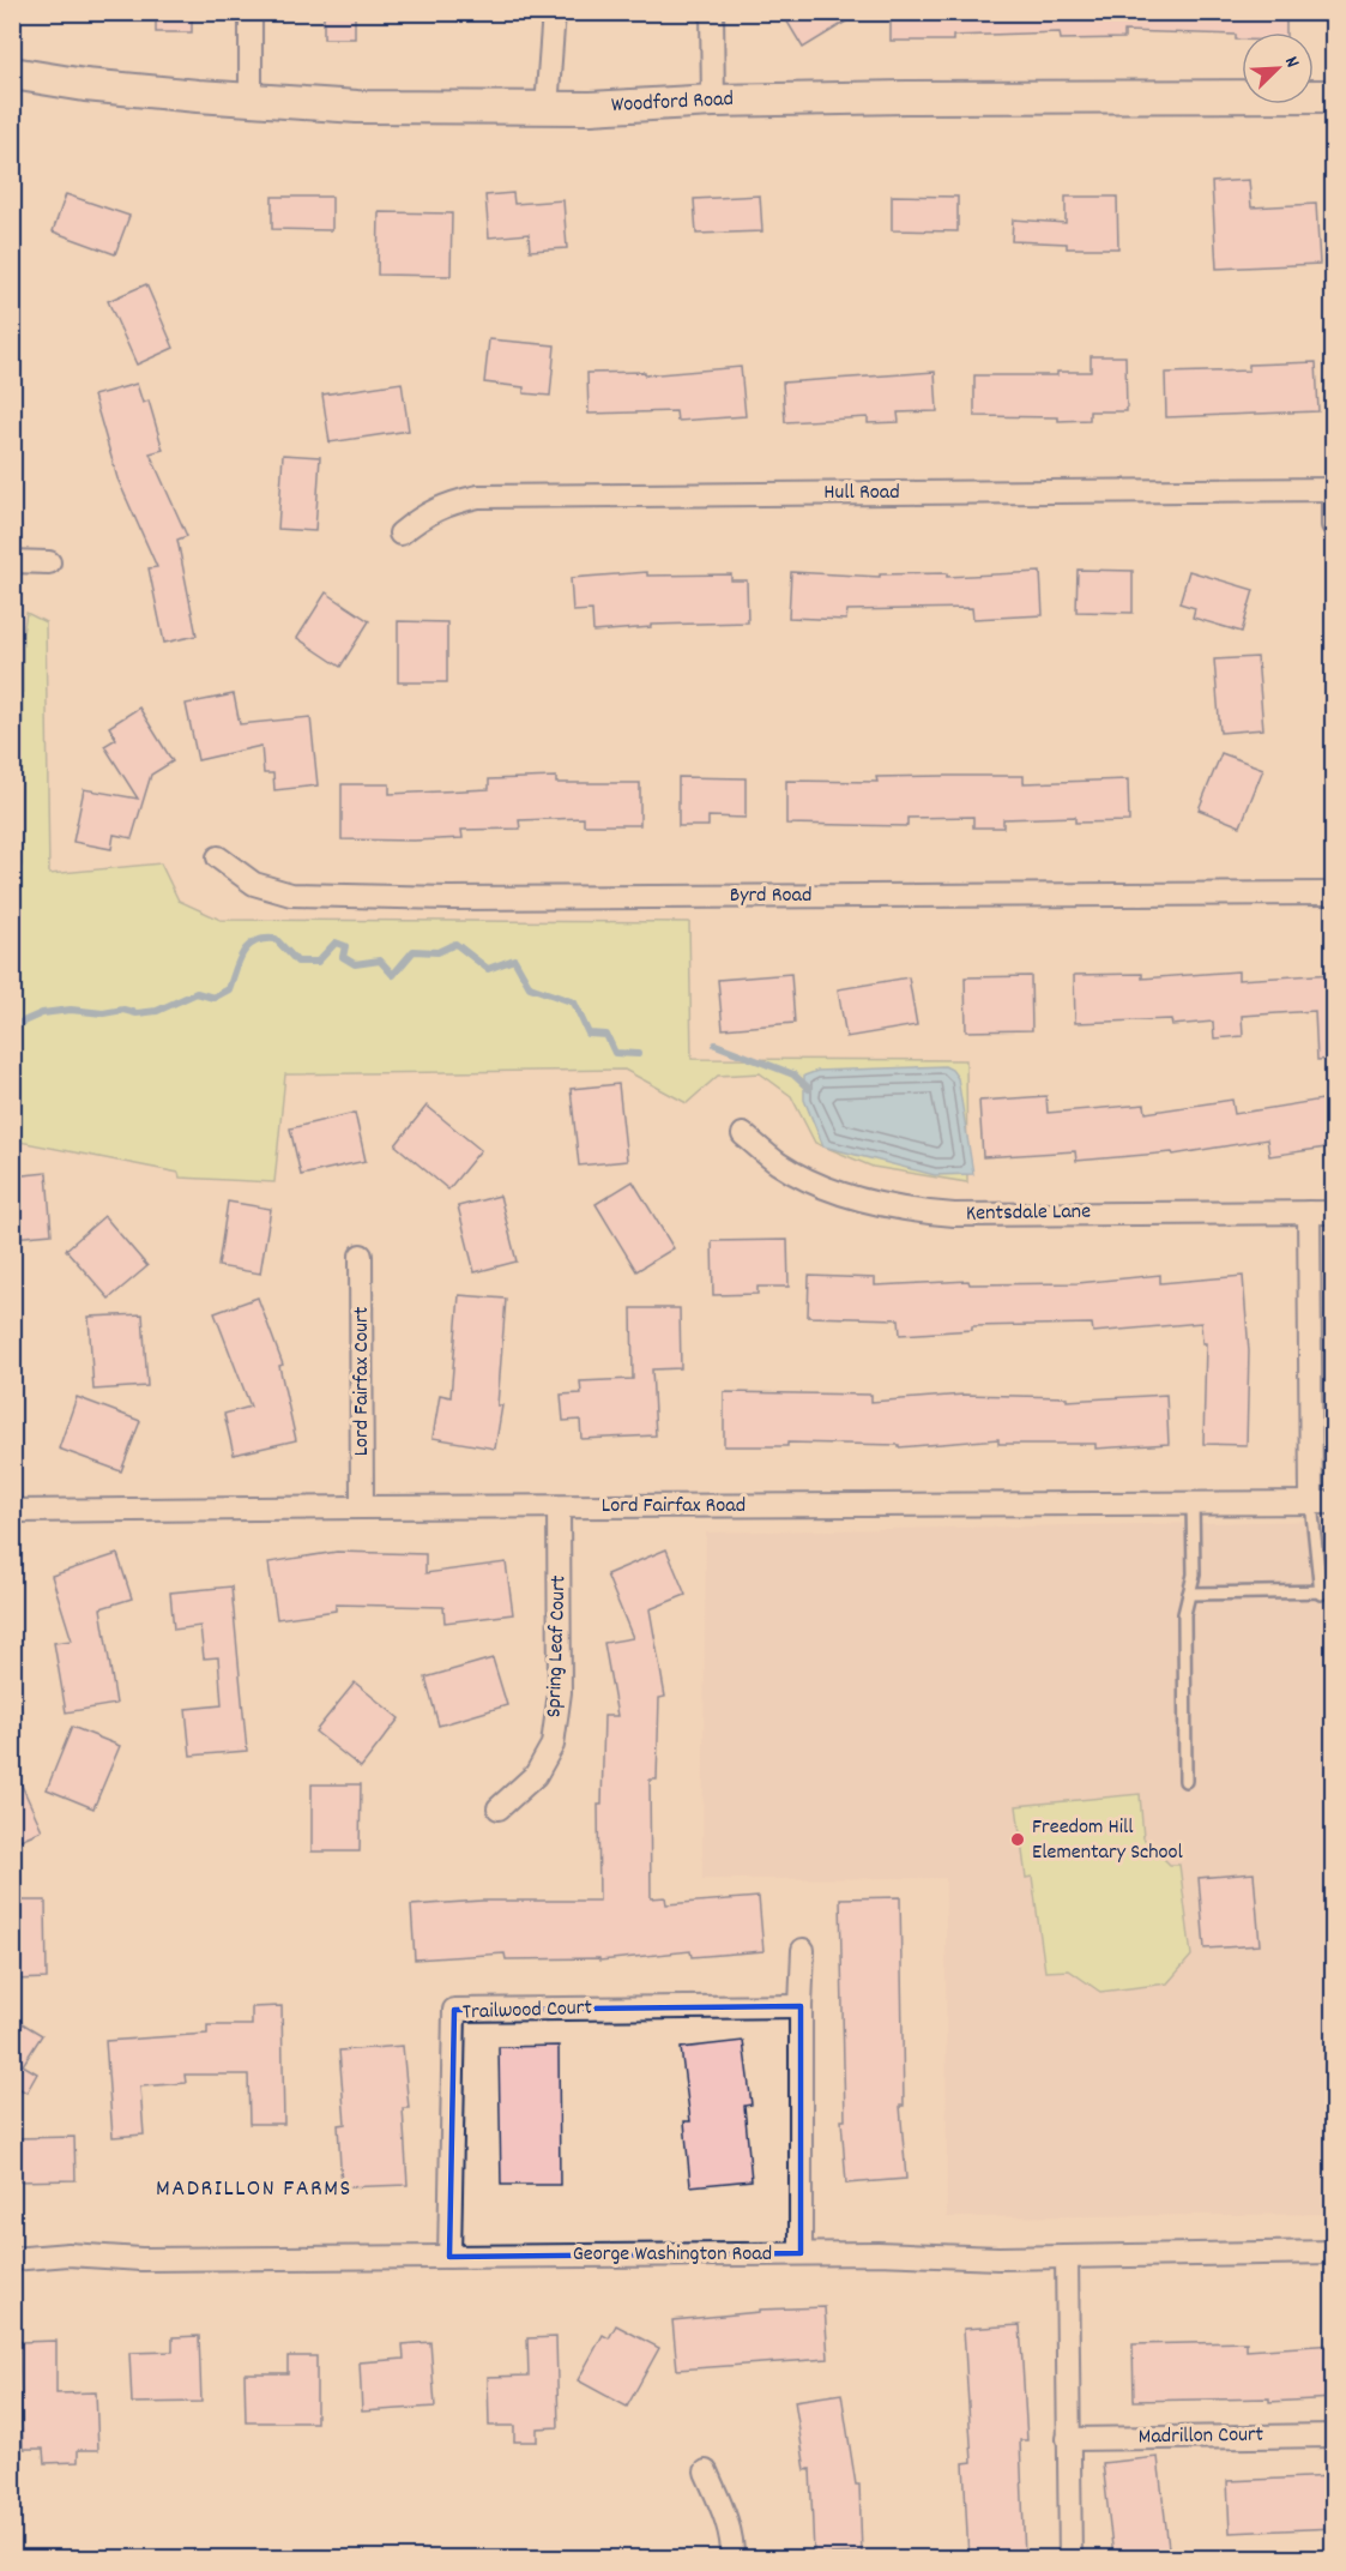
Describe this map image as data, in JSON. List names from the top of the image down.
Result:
{
  "streets": {
    "street": [
      "Woodford Road",
      "Hull Road",
      "Byrd Road",
      "Kentsdale Lane",
      "Lord Fairfax Court",
      "Lord Fairfax Road",
      "Spring Leaf Court",
      "Trailwood Court",
      "George Washington Road",
      "Madrillon Court"
    ]
  },
  "crossings": [
    ["Lord Fairfax Court", "Lord Fairfax Road"],
    ["Lord Fairfax Road", "Spring Leaf Court"],
    ["Trailwood Court", "George Washington Road"]
  ],
  "districts": ["MADRILLON FARMS"],
  "places": ["Freedom Hill Elementary School"],
  "north": "top right"
}
